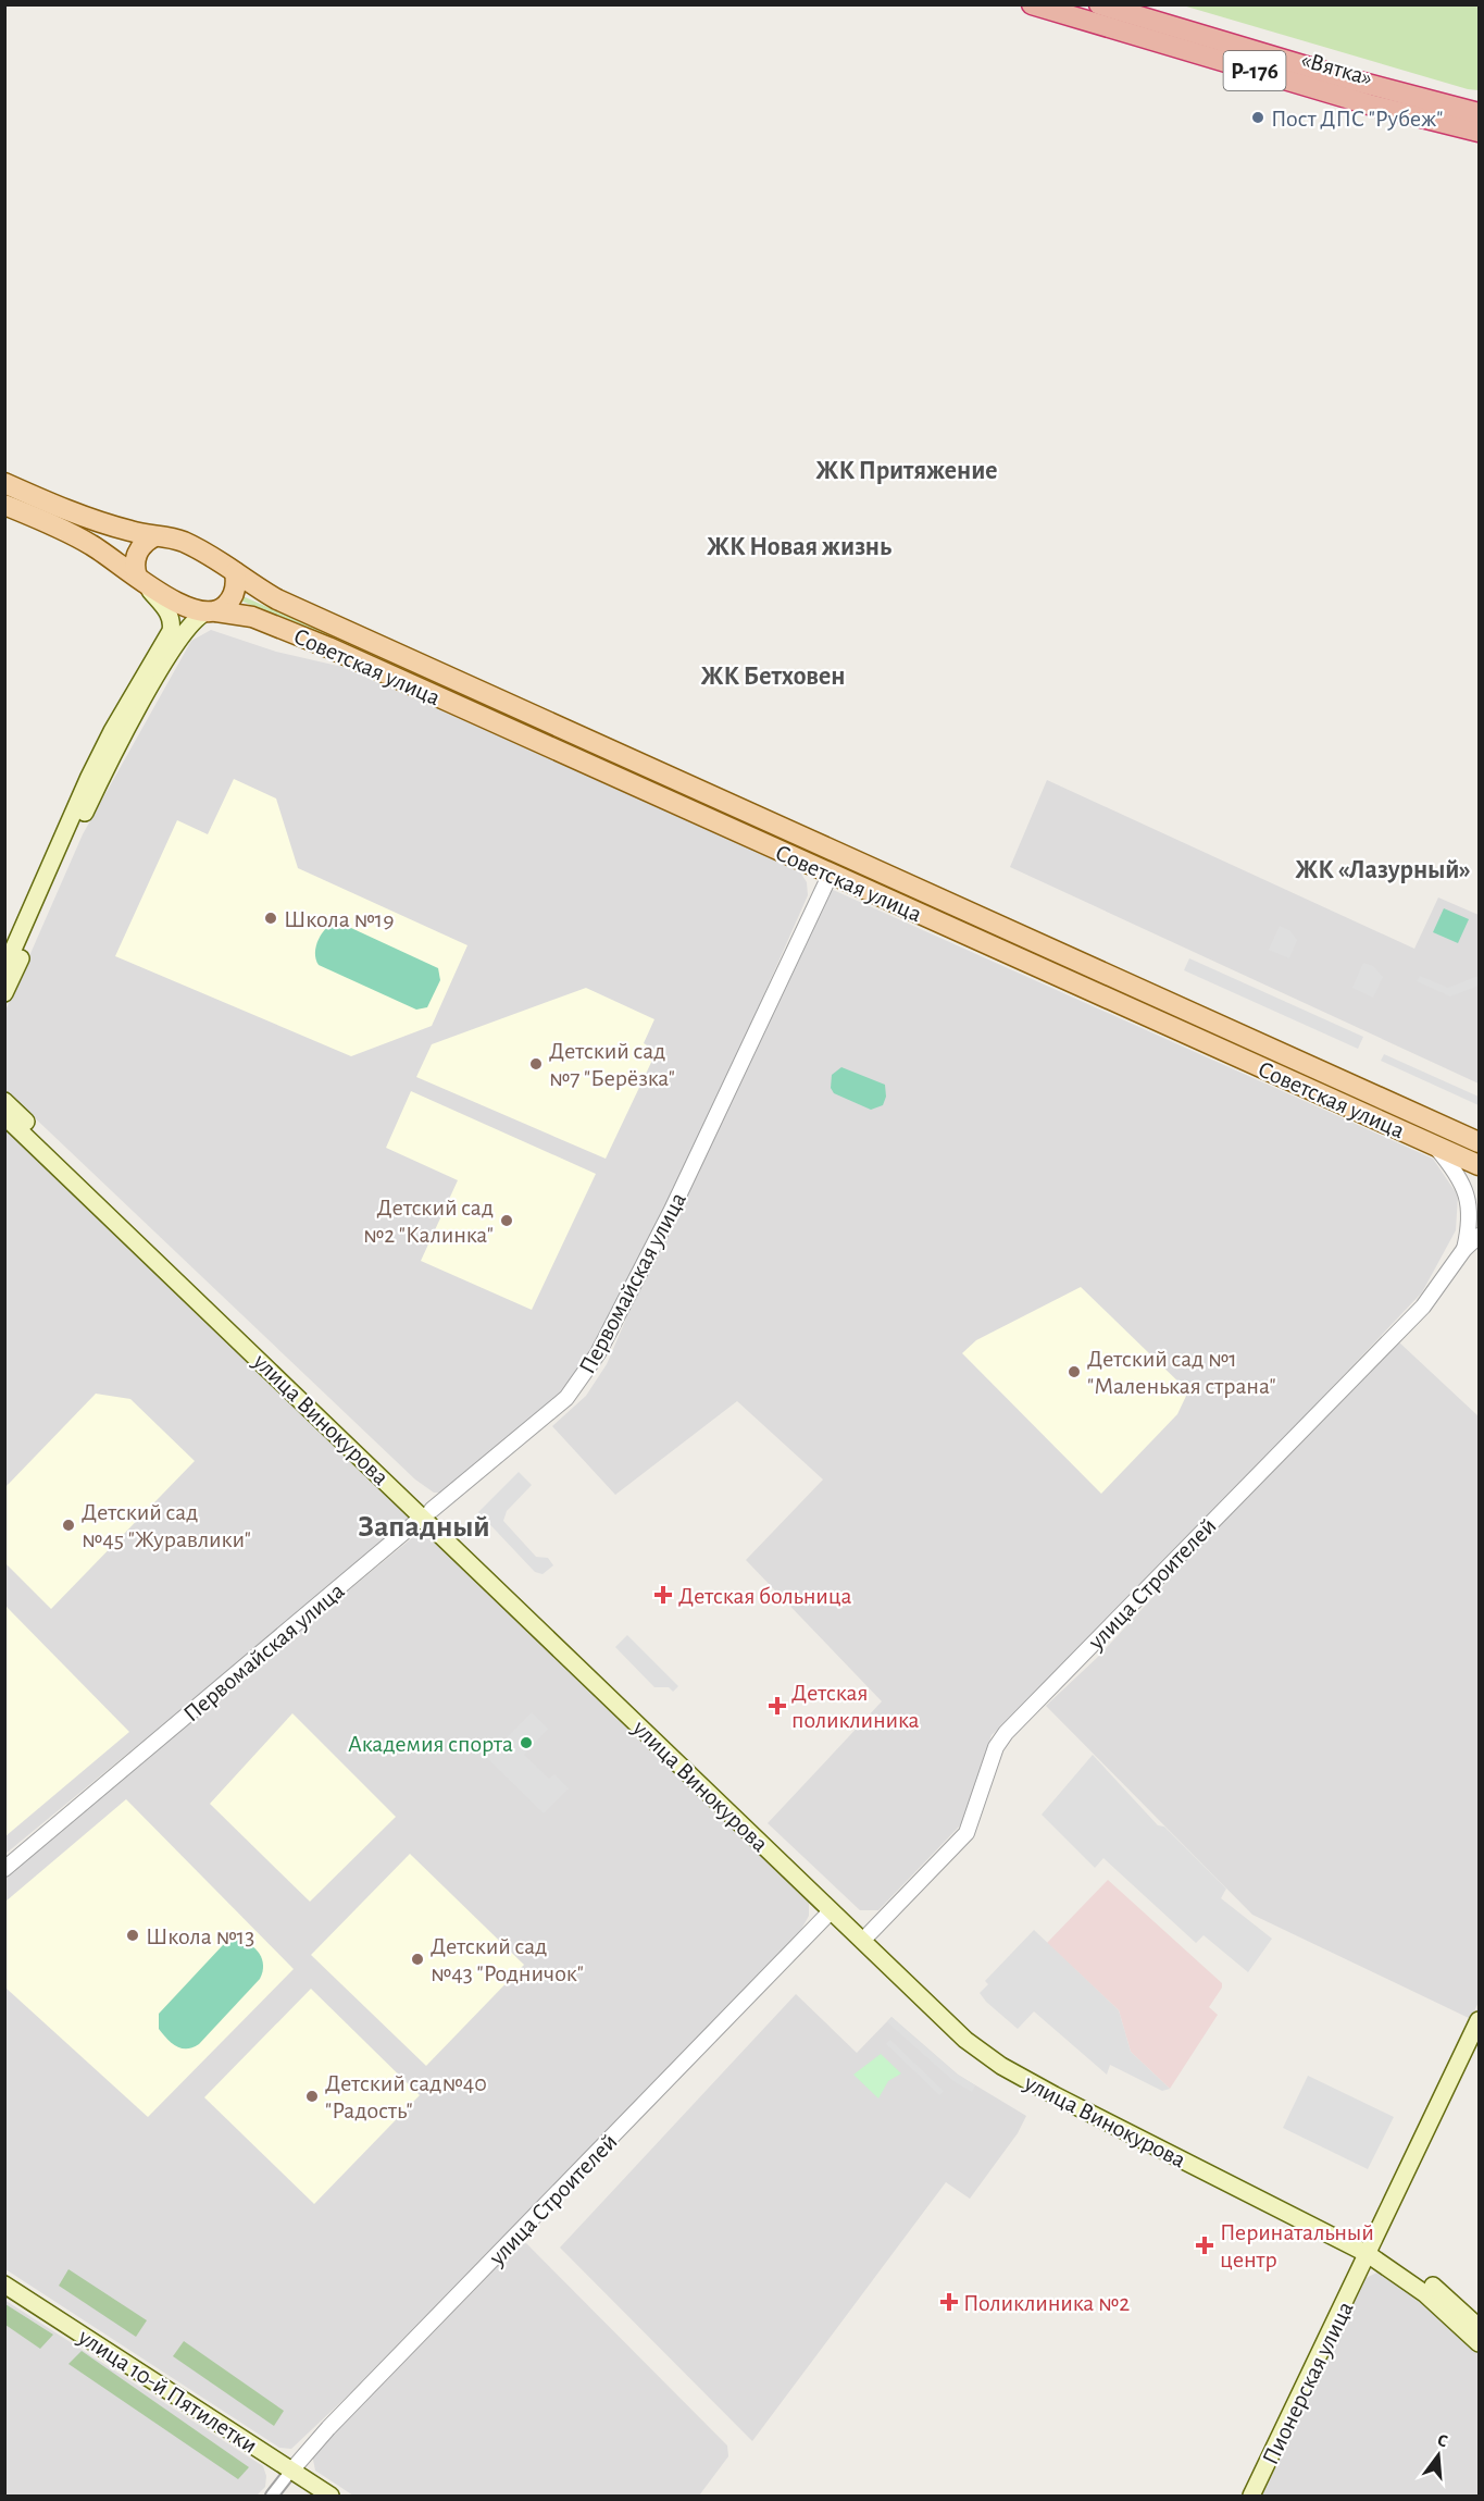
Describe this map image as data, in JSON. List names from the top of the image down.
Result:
{
  "streets": {
    "highway": ["«Вятка»", "Р-176"],
    "main road": [
      "Советская улица",
      "Первомайская улица",
      "улица Винокурова",
      "Пионерская улица",
      "улица 10-й Пятилетки"
    ],
    "street": ["улица Строителей"]
  },
  "crossings": [
    ["Советская улица", "Первомайская улица"],
    ["Советская улица", "улица Строителей"],
    ["Первомайская улица", "улица Винокурова"],
    ["улица Винокурова", "улица Строителей"],
    ["улица Винокурова", "Пионерская улица"],
    ["улица Строителей", "улица 10-й Пятилетки"]
  ],
  "districts": [
    "ЖК Притяжение",
    "ЖК Новая жизнь",
    "ЖК Бетховен",
    "ЖК «Лазурный»",
    "Западный"
  ],
  "places": {
    "other": [
      "Пост ДПС \"Рубеж\"",
      "Школа №19",
      "Детский сад №7 \"Берёзка\"",
      "Детский сад №2 \"Калинка\"",
      "Детский сад №1 \"Маленькая страна\"",
      "Детский сад №45 \"Журавлики\"",
      "Академия спорта",
      "Школа №13",
      "Детский сад №43 \"Родничок\"",
      "Детский сад№40 \"Радость\""
    ],
    "health": [
      "Детская больница",
      "Детская поликлиника",
      "Перинатальный центр",
      "Поликлиника №2"
    ]
  },
  "north": "top"
}
